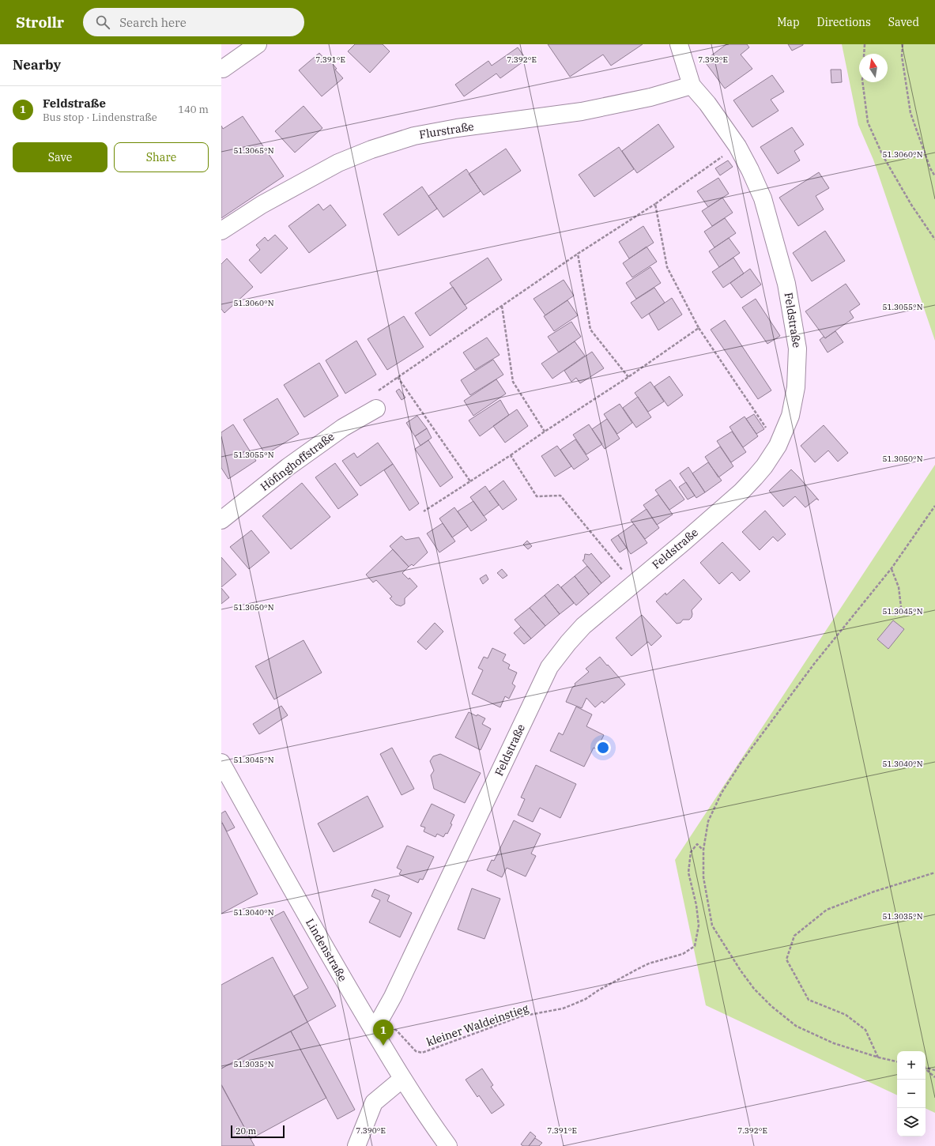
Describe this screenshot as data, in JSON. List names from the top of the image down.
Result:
{
  "streets": {
    "street": [
      "Flurstraße",
      "Feldstraße",
      "Höfinghoffstraße",
      "Lindenstraße"
    ],
    "path": ["kleiner Waldeinstieg"]
  },
  "crossings": [
    ["Flurstraße", "Feldstraße"],
    ["Feldstraße", "Lindenstraße"],
    ["Feldstraße", "kleiner Waldeinstieg"],
    ["Lindenstraße", "kleiner Waldeinstieg"]
  ],
  "scale_bar": "20 m",
  "north": "top",
  "page": {
    "header": "Strollr",
    "search": "Search here",
    "nav": ["Map", "Directions", "Saved"],
    "heading": "Nearby",
    "list": [
      {
        "mark": "1",
        "name": "Feldstraße",
        "note": "Bus stop · Lindenstraße",
        "value": "140 m"
      }
    ],
    "buttons": ["Save", "Share"],
    "pins": "1",
    "map_buttons": ["+", "−"],
    "scale": "20 m"
  },
  "coordinates": [
    "7.391°E",
    "7.392°E",
    "7.393°E",
    "51.3065°N",
    "51.3060°N",
    "51.3055°N",
    "51.3050°N",
    "51.3045°N",
    "51.3040°N",
    "51.3035°N",
    "7.390°E"
  ]
}
